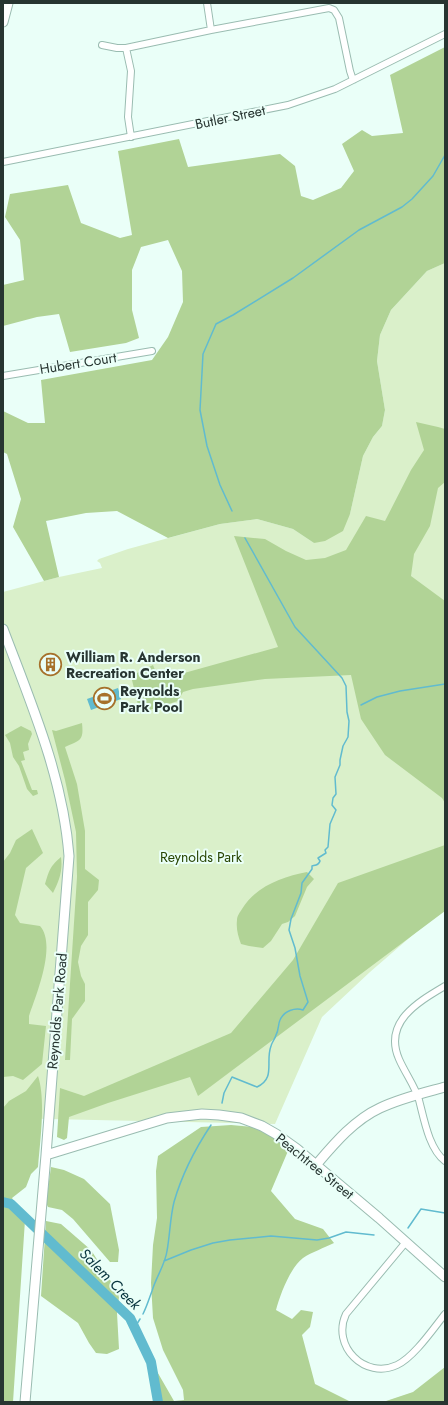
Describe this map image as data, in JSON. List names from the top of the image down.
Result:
{
  "streets": {
    "main road": ["Reynolds Park Road", "Peachtree Street"],
    "street": ["Butler Street", "Hubert Court"]
  },
  "crossings": [
    ["Reynolds Park Road", "Peachtree Street"]
  ],
  "water": ["Salem Creek"],
  "parks": ["Reynolds Park"],
  "places": {
    "building": ["William R. Anderson Recreation Center"],
    "sports": ["Reynolds Park Pool"]
  }
}
